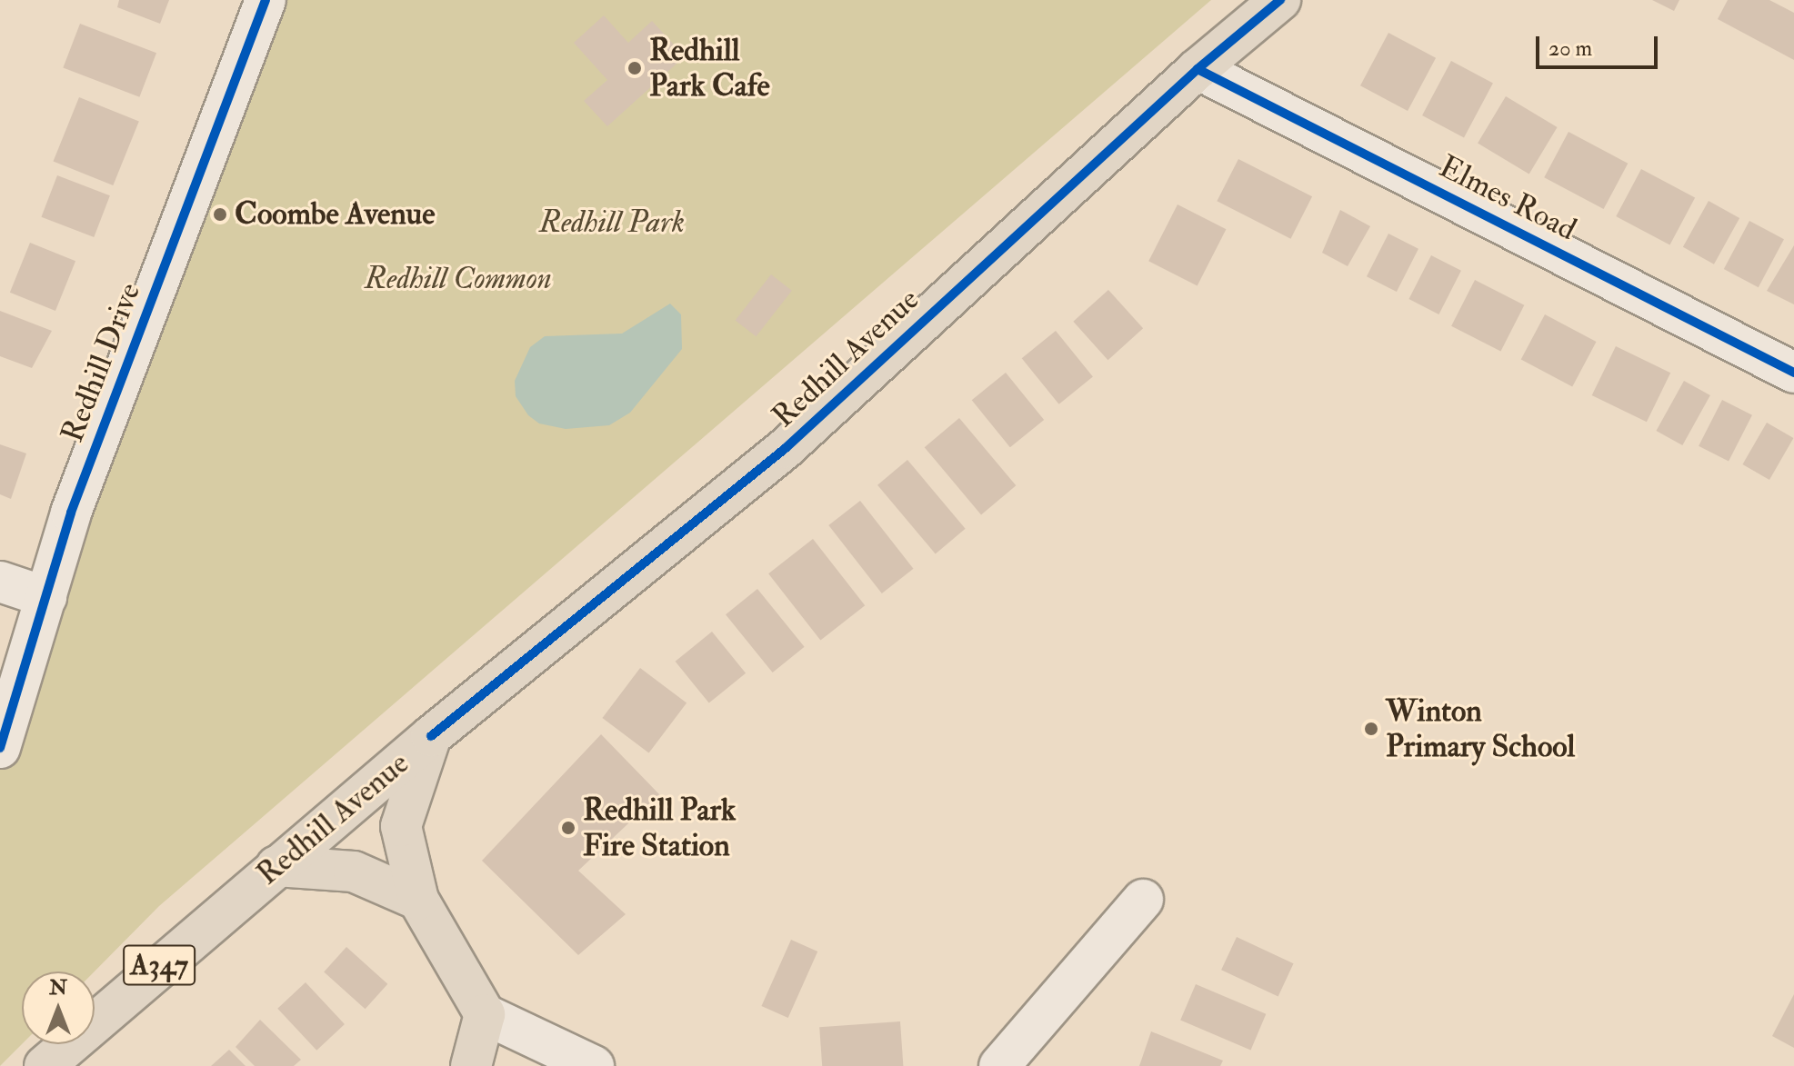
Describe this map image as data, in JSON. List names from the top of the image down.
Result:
{
  "streets": {
    "main road": ["Redhill Avenue", "A347"],
    "street": ["Elmes Road", "Redhill Drive"]
  },
  "crossings": [
    ["Elmes Road", "Redhill Avenue"]
  ],
  "parks": ["Redhill Park", "Redhill Common"],
  "places": [
    "Redhill Park Cafe",
    "Coombe Avenue",
    "Winton Primary School",
    "Redhill Park Fire Station"
  ],
  "scale_bar": "20 m",
  "north": "top"
}
